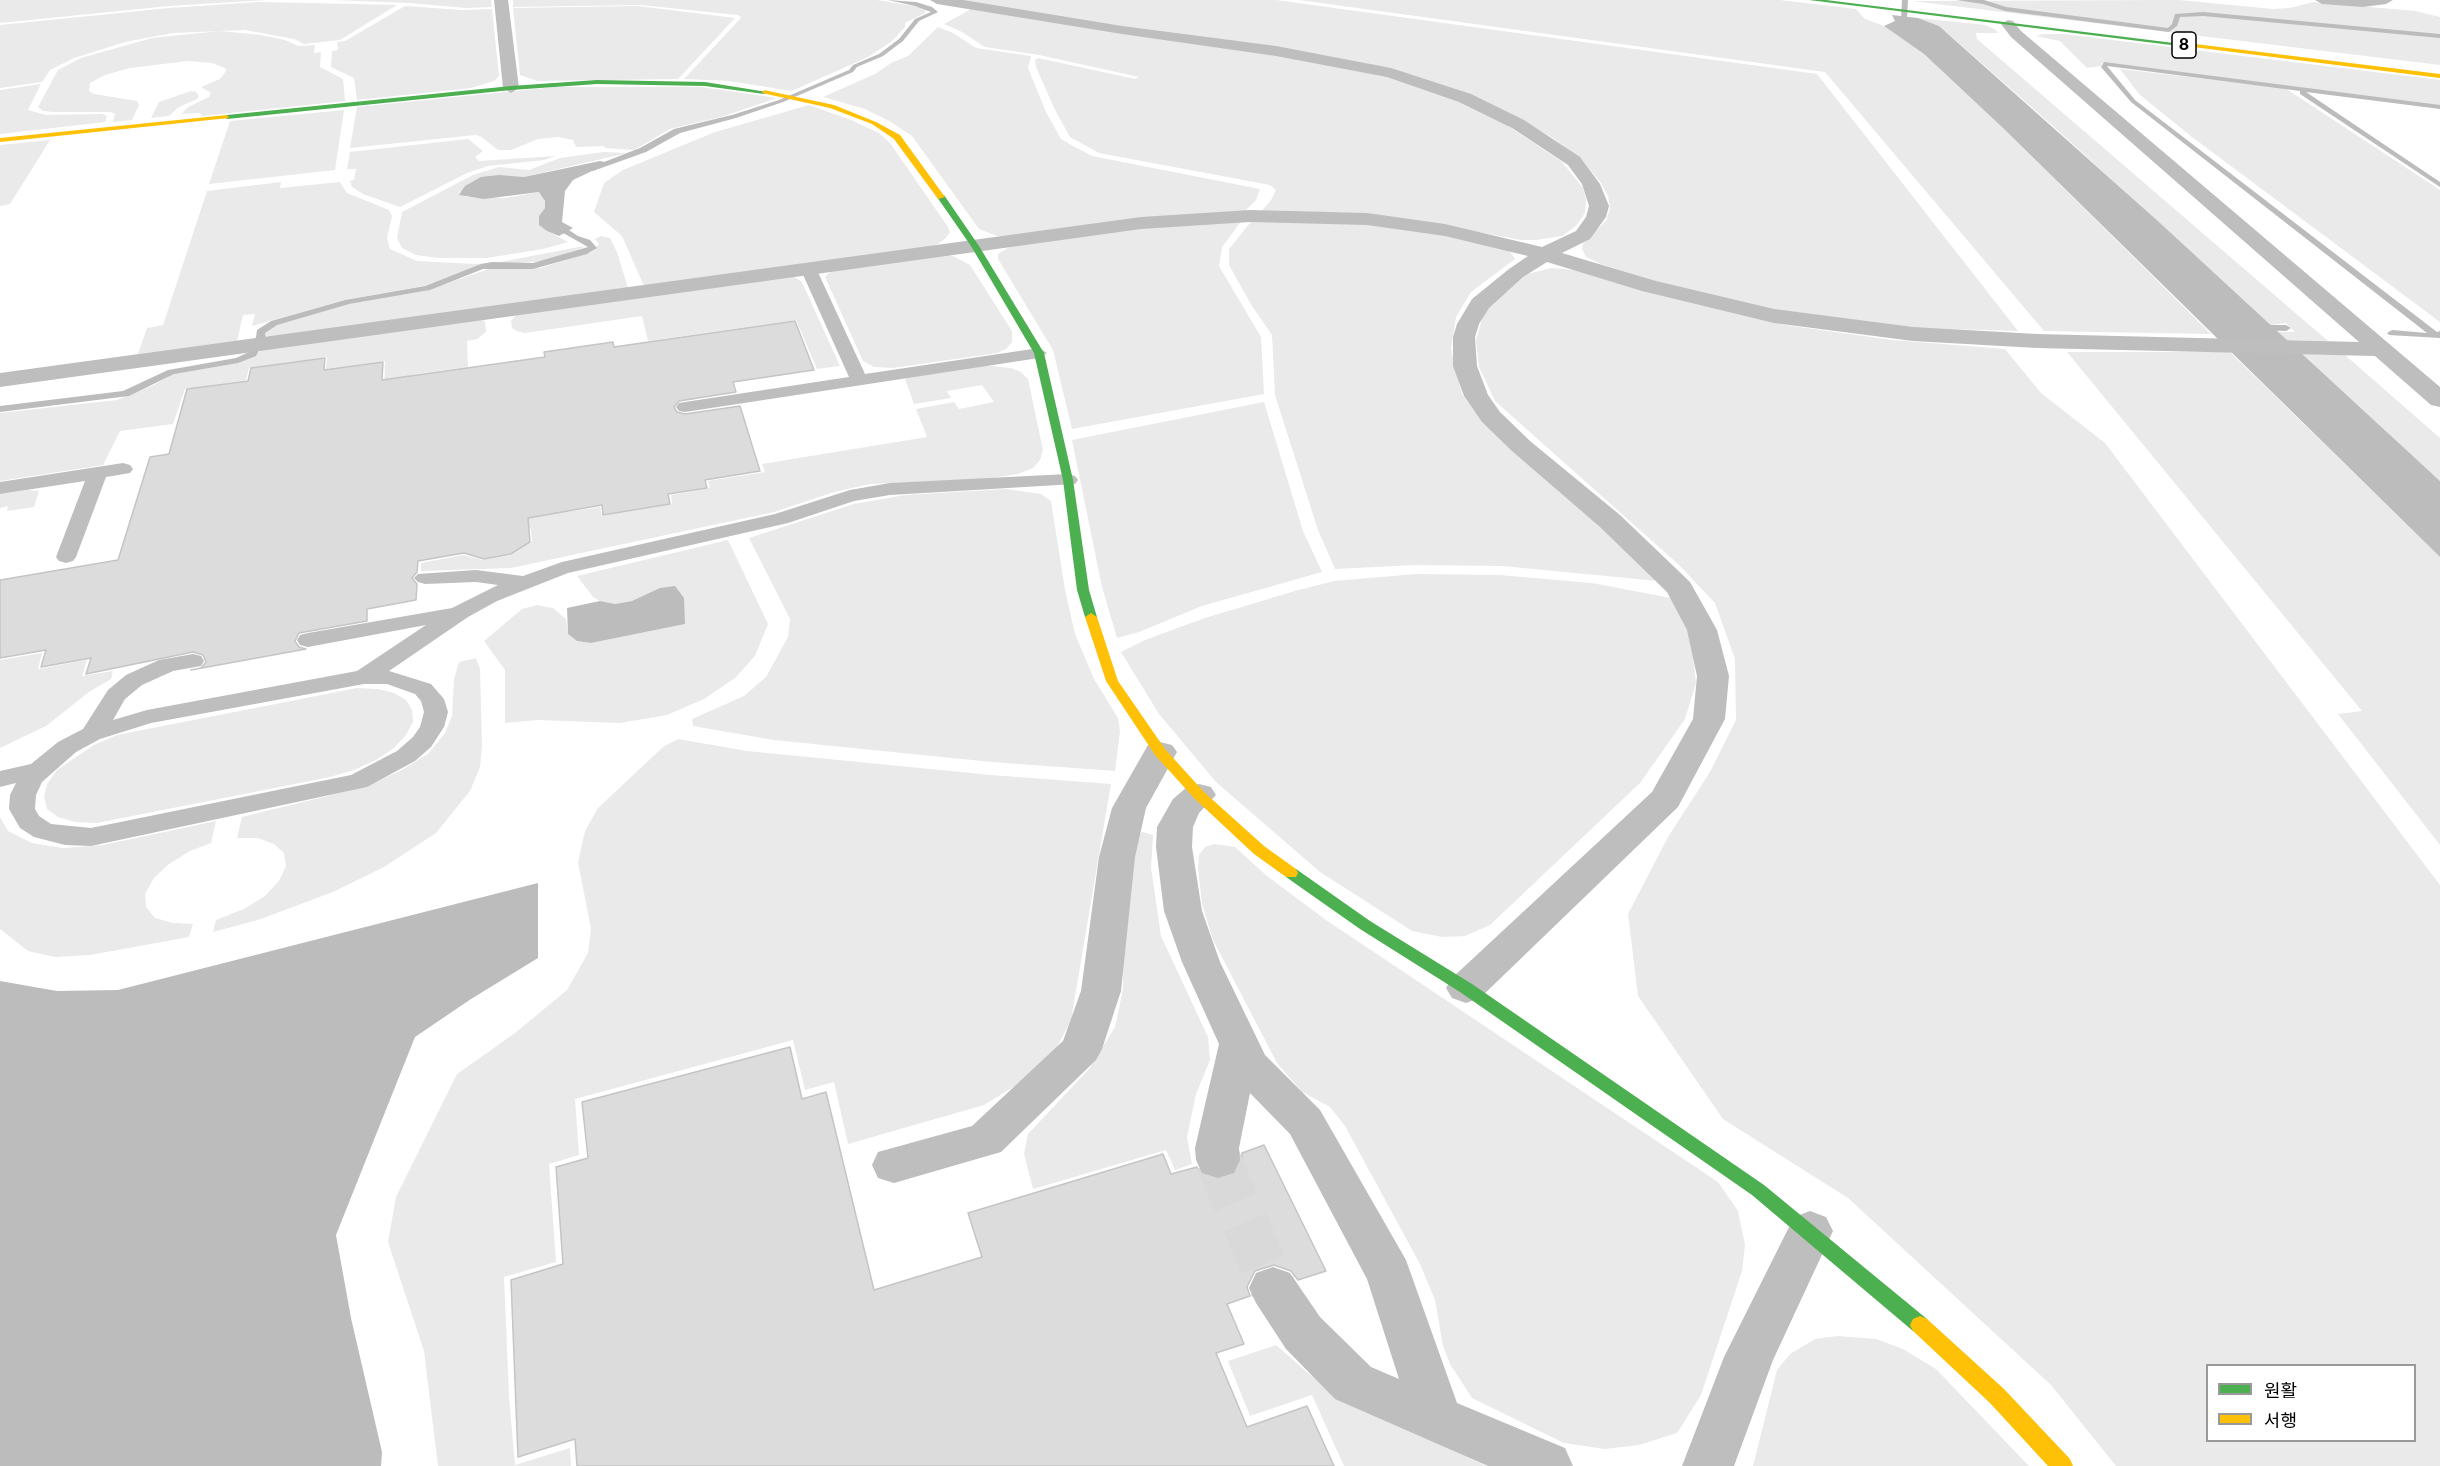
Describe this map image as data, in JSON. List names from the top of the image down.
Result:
{
  "streets": {
    "main road": ["8"]
  },
  "legend": ["원활", "서행"]
}
